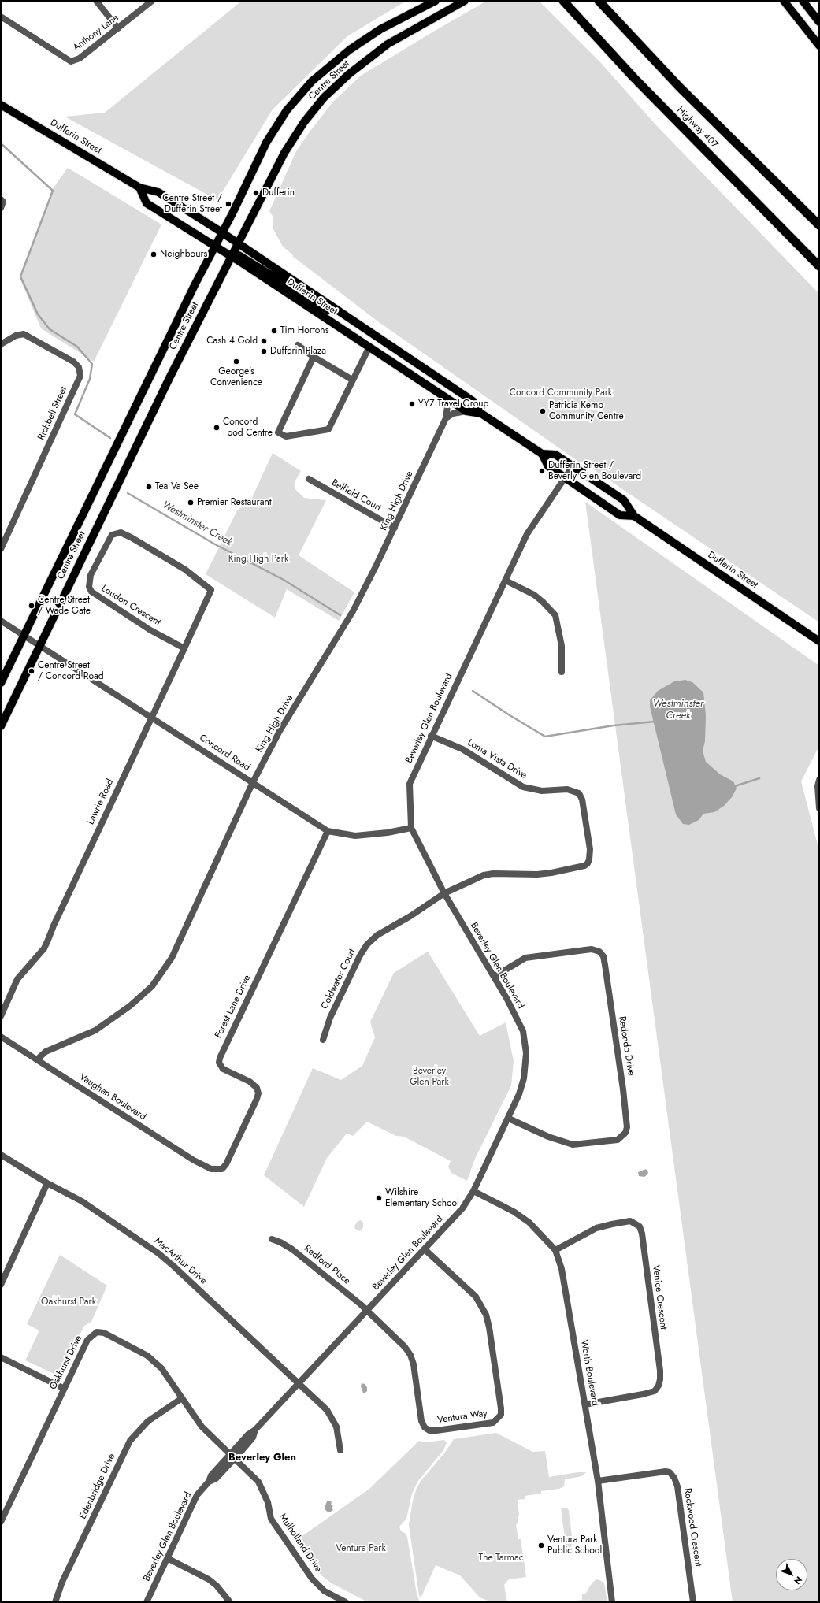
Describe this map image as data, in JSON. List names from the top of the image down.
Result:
{
  "streets": {
    "highway": ["Highway 407"],
    "main road": ["Centre Street", "Dufferin Street"],
    "street": [
      "Anthony Lane",
      "Richbell Street",
      "Belfield Court",
      "King High Drive",
      "Loudon Crescent",
      "Beverley Glen Boulevard",
      "Concord Road",
      "Loma Vista Drive",
      "Lawrie Road",
      "Coldwater Court",
      "Forest Lane Drive",
      "Redondo Drive",
      "Vaughan Boulevard",
      "MacArthur Drive",
      "Redford Place",
      "Venice Crescent",
      "Oakhurst Drive",
      "Worth Boulevard",
      "Ventura Way",
      "Edenbridge Drive",
      "Rockwood Crescent",
      "Mulholland Drive"
    ]
  },
  "crossings": [
    ["Centre Street", "Dufferin Street"],
    ["Centre Street", "Concord Road"],
    ["Dufferin Street", "King High Drive"],
    ["Dufferin Street", "Beverley Glen Boulevard"],
    ["Belfield Court", "King High Drive"],
    ["King High Drive", "Concord Road"],
    ["King High Drive", "Vaughan Boulevard"],
    ["Loudon Crescent", "Lawrie Road"],
    ["Beverley Glen Boulevard", "Concord Road"],
    ["Beverley Glen Boulevard", "Loma Vista Drive"],
    ["Beverley Glen Boulevard", "Coldwater Court"],
    ["Beverley Glen Boulevard", "Redondo Drive"],
    ["Beverley Glen Boulevard", "MacArthur Drive"],
    ["Beverley Glen Boulevard", "Redford Place"],
    ["Beverley Glen Boulevard", "Oakhurst Drive"],
    ["Beverley Glen Boulevard", "Worth Boulevard"],
    ["Beverley Glen Boulevard", "Ventura Way"],
    ["Beverley Glen Boulevard", "Mulholland Drive"],
    ["Concord Road", "Lawrie Road"],
    ["Concord Road", "Forest Lane Drive"],
    ["Loma Vista Drive", "Coldwater Court"],
    ["Forest Lane Drive", "Vaughan Boulevard"],
    ["Redford Place", "Ventura Way"],
    ["Venice Crescent", "Worth Boulevard"],
    ["Oakhurst Drive", "Edenbridge Drive"],
    ["Oakhurst Drive", "Mulholland Drive"],
    ["Worth Boulevard", "Rockwood Crescent"]
  ],
  "districts": ["Beverley Glen"],
  "water": ["Westminster Creek"],
  "parks": [
    "Concord Community Park",
    "King High Park",
    "Beverley Glen Park",
    "Oakhurst Park",
    "Ventura Park",
    "The Tarmac"
  ],
  "places": [
    "Dufferin",
    "Centre Street / Dufferin Street",
    "Neighbours",
    "Tim Hortons",
    "Cash 4 Gold",
    "Dufferin Plaza",
    "George's Convenience",
    "YYZ Travel Group",
    "Patricia Kemp Community Centre",
    "Concord Food Centre",
    "Dufferin Street / Beverly Glen Boulevard",
    "Tea Va See",
    "Premier Restaurant",
    "Centre Street / Wade Gate",
    "Centre Street / Concord Road",
    "Wilshire Elementary School",
    "Ventura Park Public School"
  ],
  "north": "bottom right"
}
